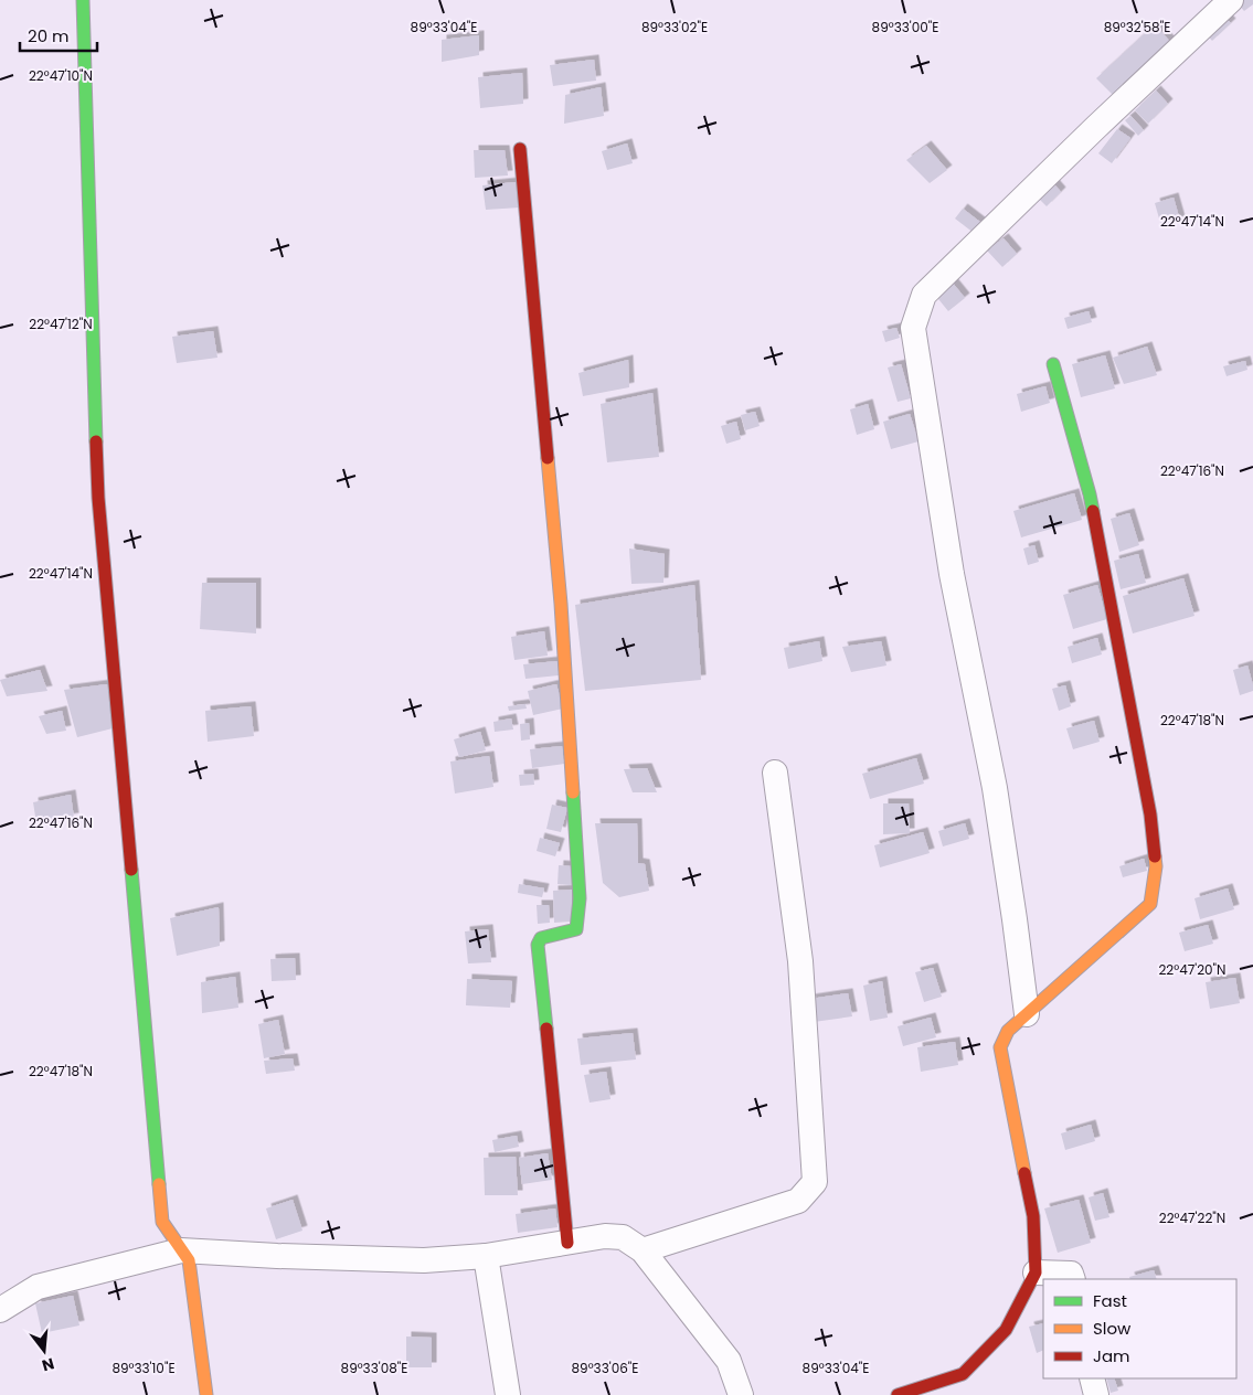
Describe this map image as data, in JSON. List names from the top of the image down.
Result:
{
  "legend": ["Fast", "Slow", "Jam"],
  "scale_bar": "20 m",
  "north": "bottom",
  "coordinates": [
    "89°33'04\"E",
    "89°33'02\"E",
    "89°33'00\"E",
    "89°32'58\"E",
    "22°47'10\"N",
    "22°47'14\"N",
    "22°47'12\"N",
    "22°47'16\"N",
    "22°47'18\"N",
    "22°47'20\"N",
    "22°47'22\"N",
    "89°33'10\"E",
    "89°33'08\"E",
    "89°33'06\"E"
  ]
}
